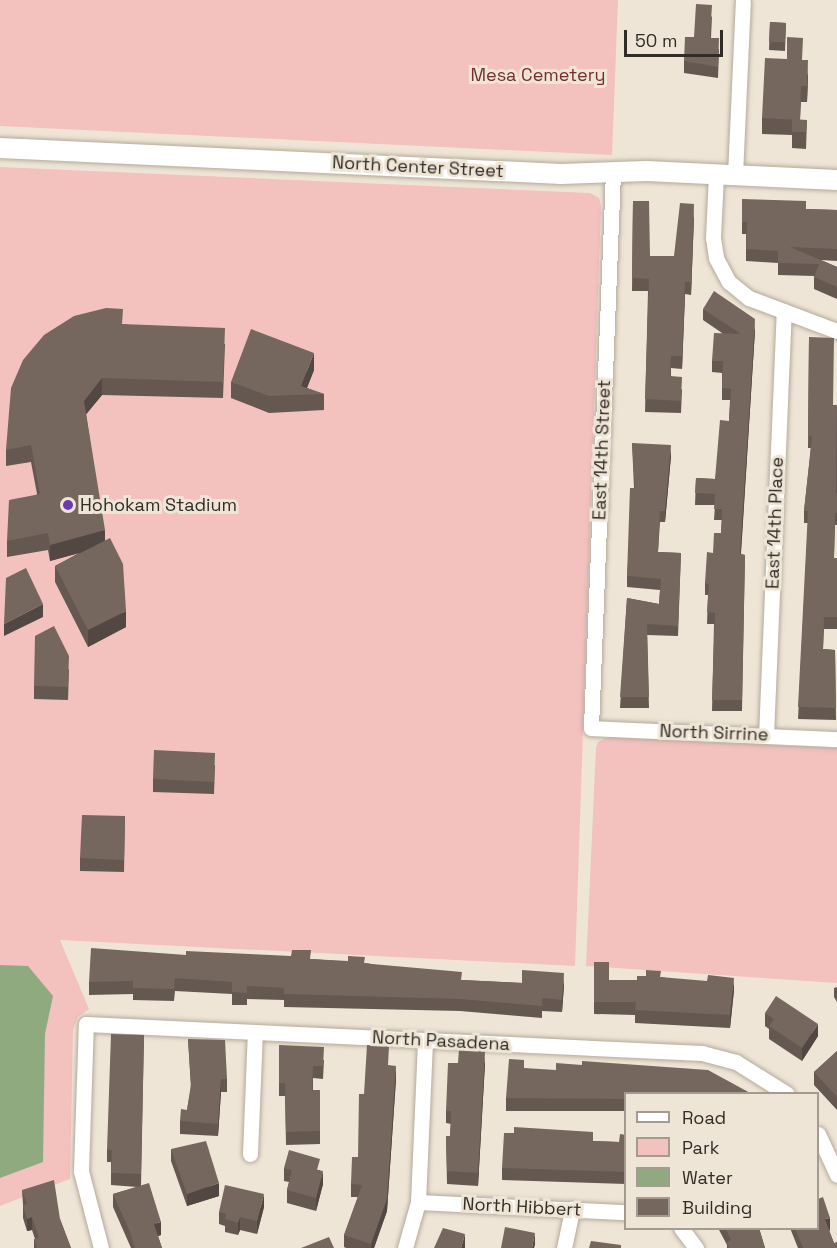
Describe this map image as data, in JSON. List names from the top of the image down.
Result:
{
  "streets": {
    "street": [
      "North Center Street",
      "East 14th Street",
      "East 14th Place",
      "North Sirrine",
      "North Pasadena",
      "North Hibbert"
    ]
  },
  "crossings": [
    ["North Center Street", "East 14th Street"],
    ["East 14th Street", "North Sirrine"],
    ["East 14th Place", "North Sirrine"]
  ],
  "parks": ["Mesa Cemetery"],
  "places": ["Hohokam Stadium"],
  "legend": [
    "Road",
    "Park",
    "Water",
    "Building"
  ],
  "scale_bar": "50 m"
}
